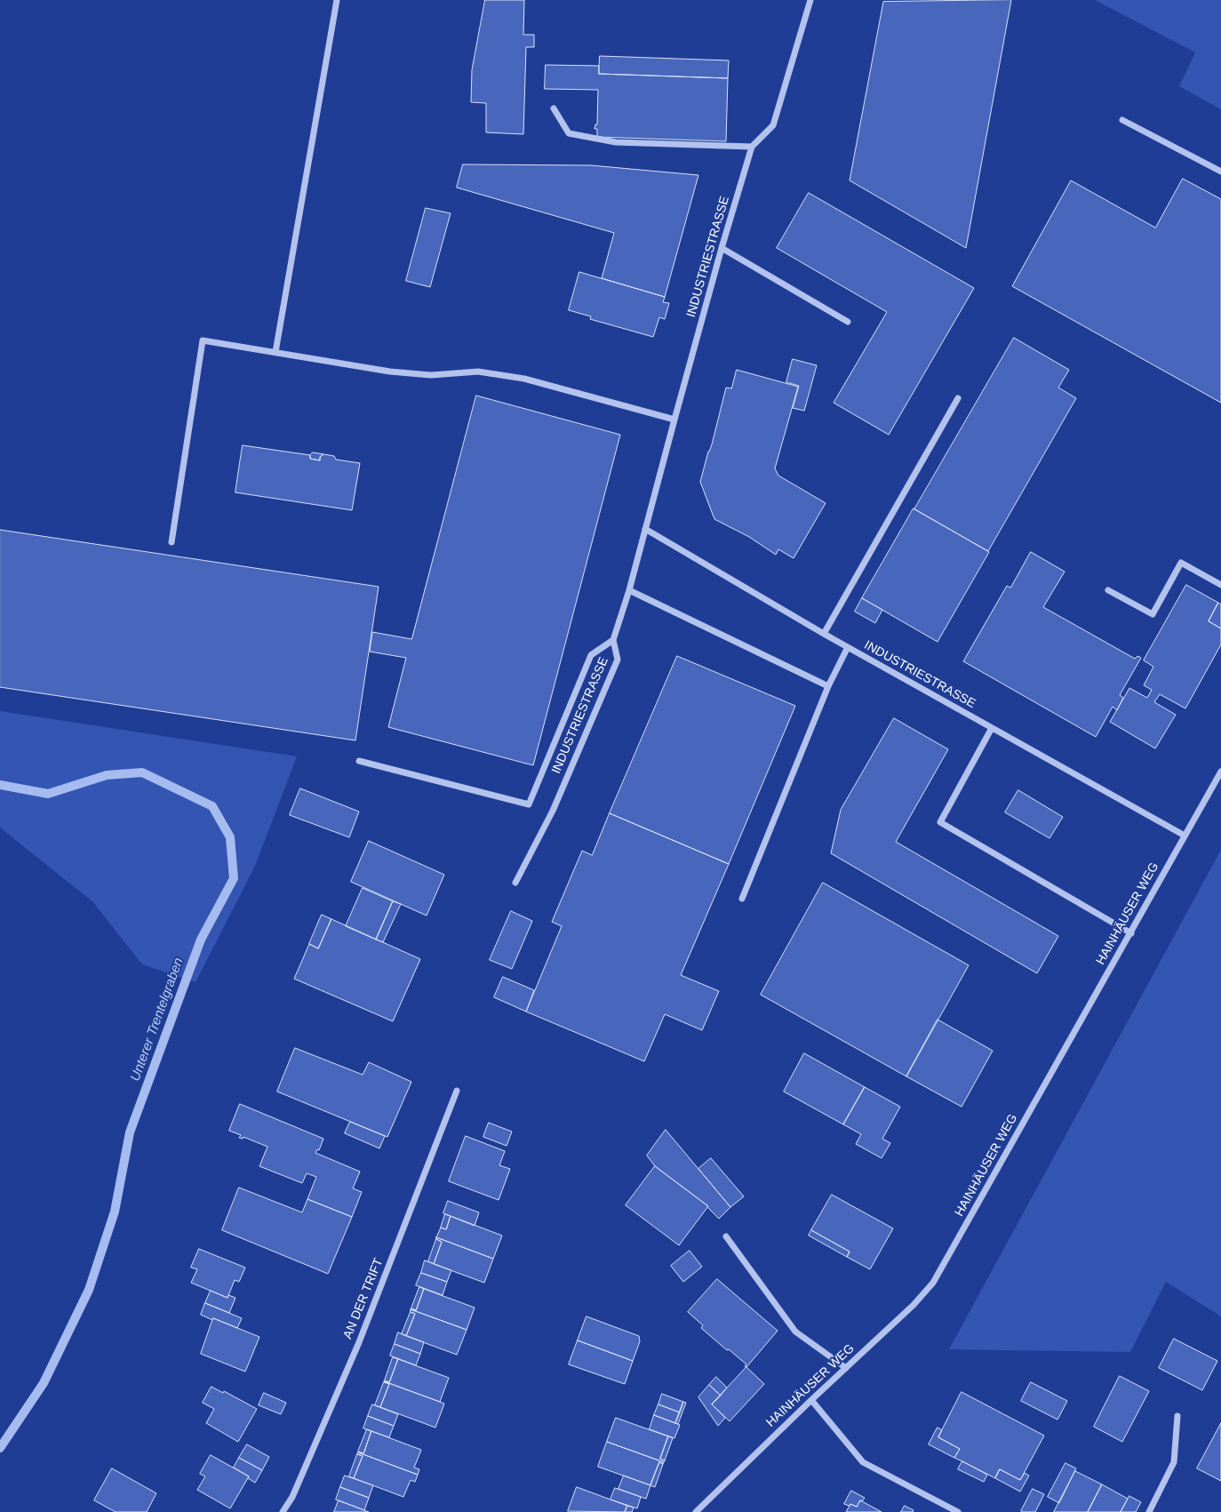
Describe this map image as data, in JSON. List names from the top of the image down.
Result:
{
  "streets": {
    "street": ["INDUSTRIESTRASSE", "HAINHÄUSER WEG", "AN DER TRIFT"]
  },
  "crossings": [
    ["INDUSTRIESTRASSE", "HAINHÄUSER WEG"]
  ],
  "water": ["Unterer Trentelgraben"]
}
